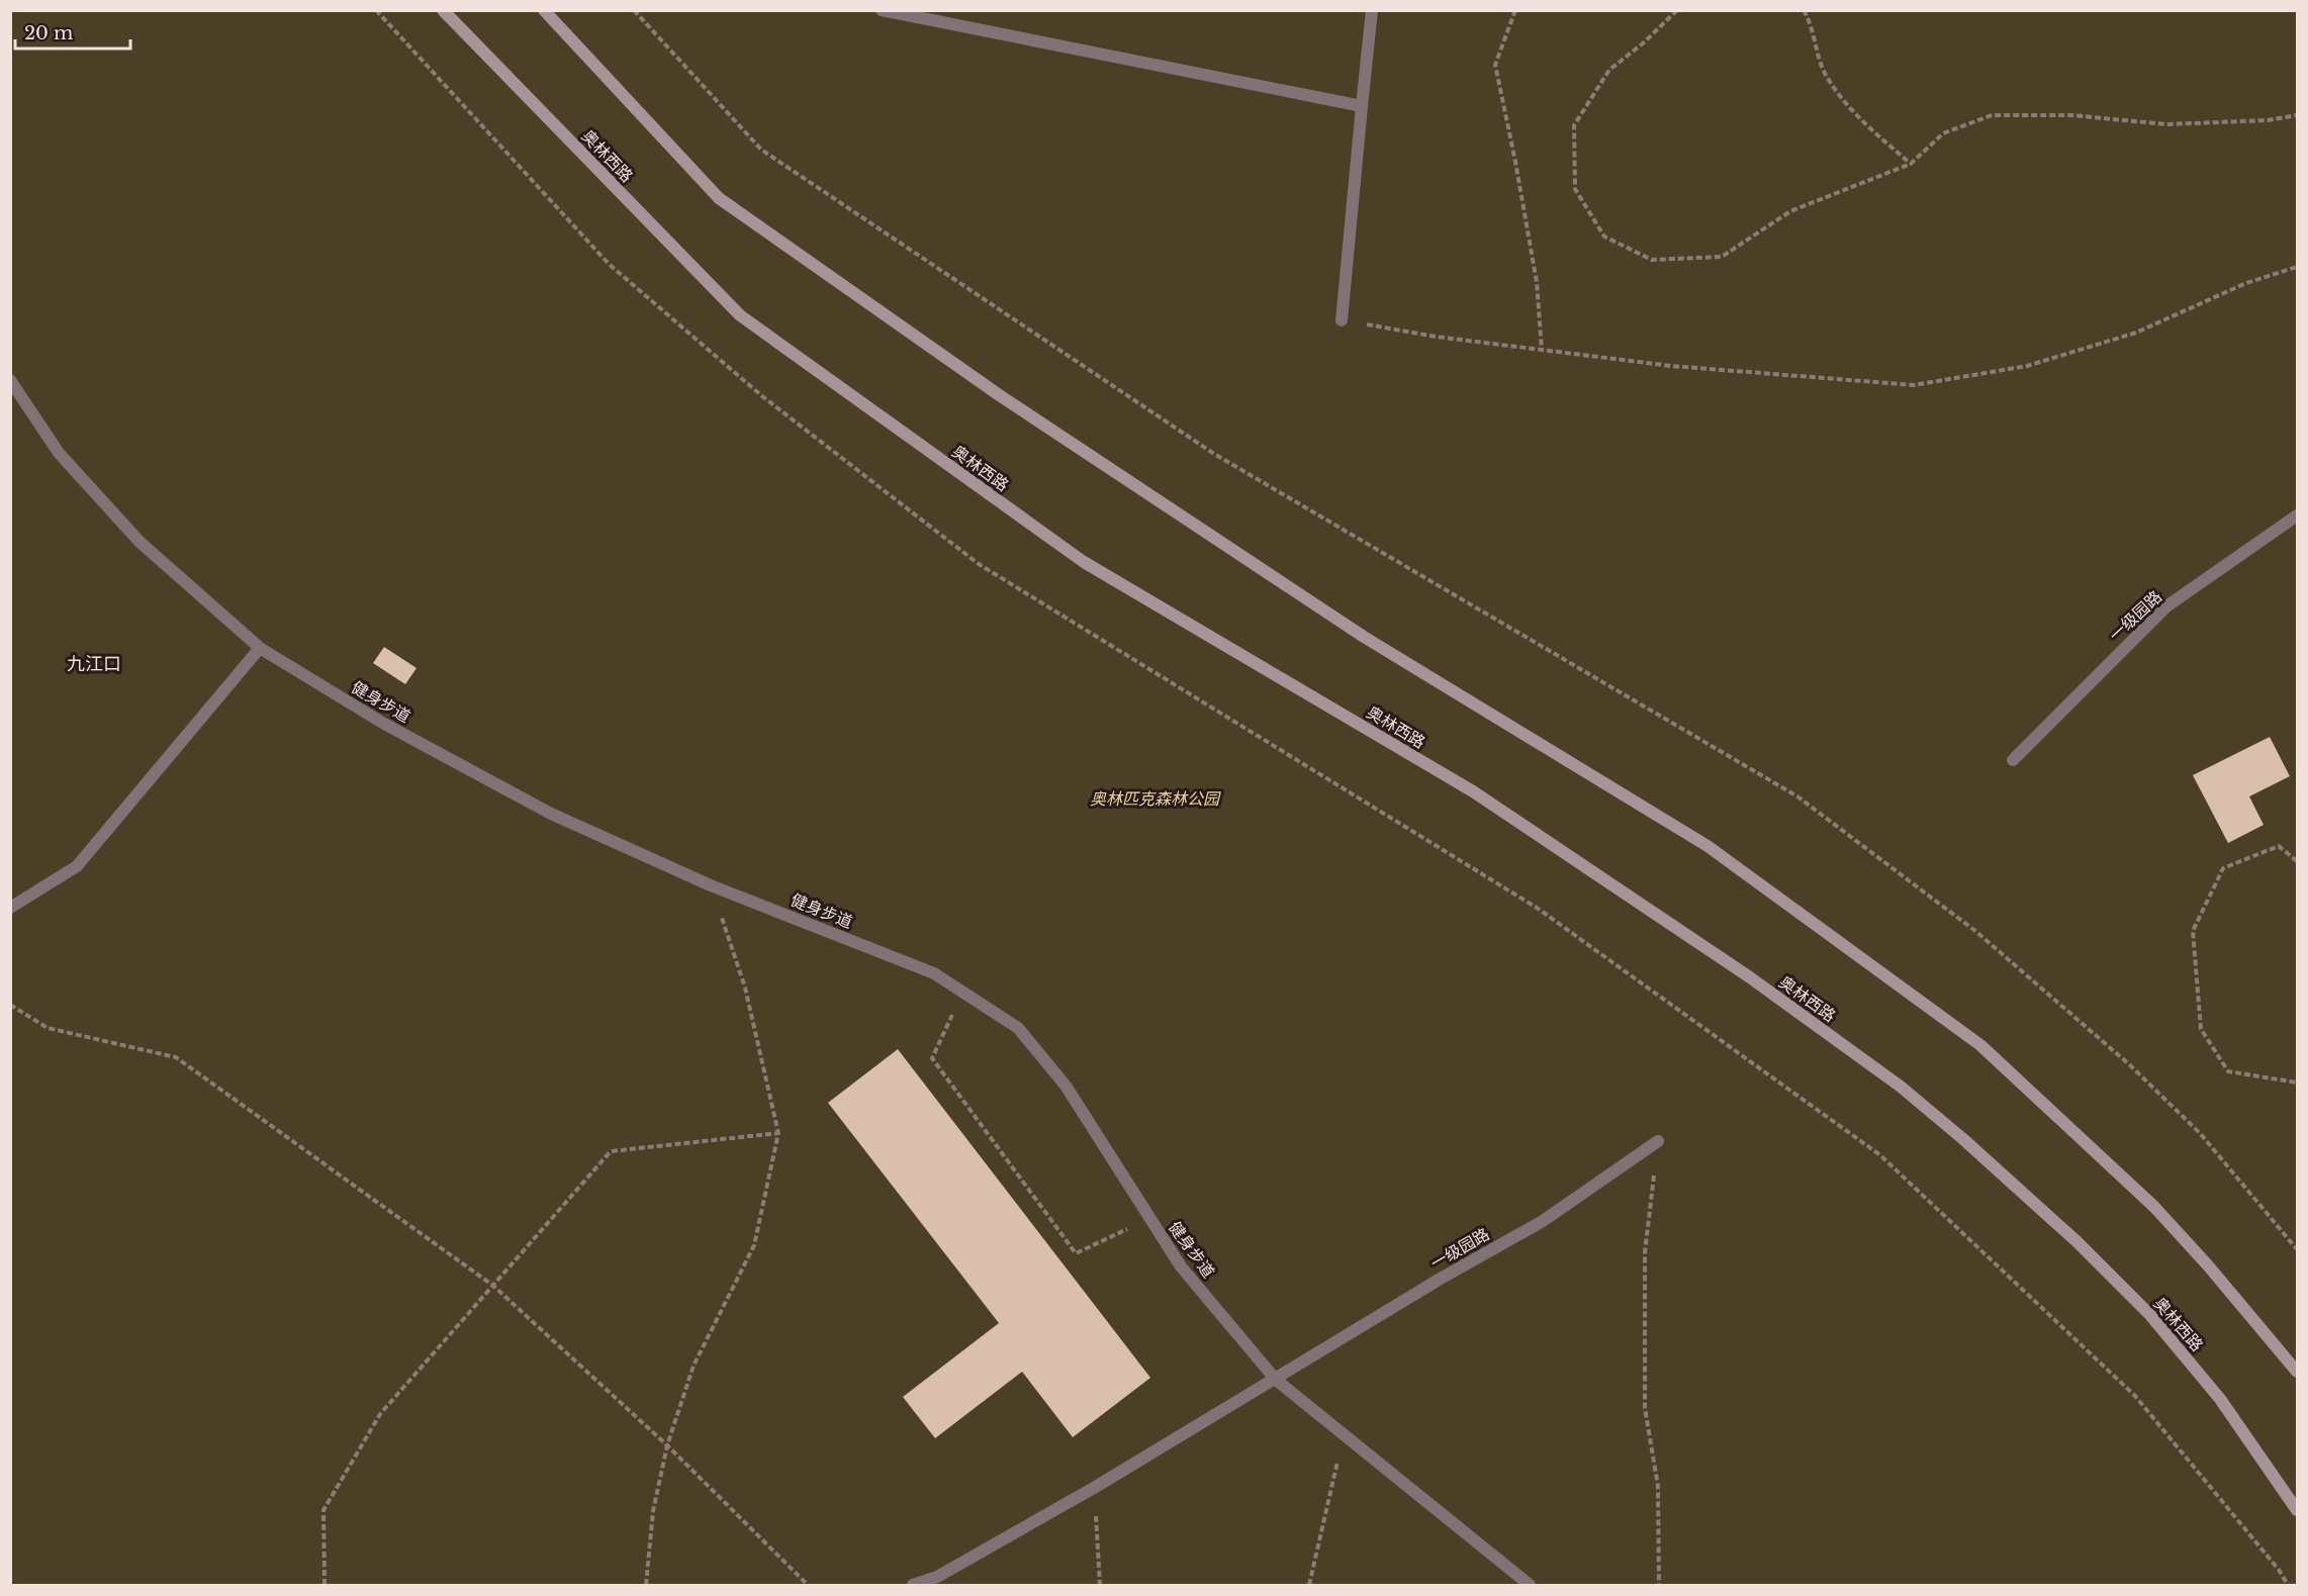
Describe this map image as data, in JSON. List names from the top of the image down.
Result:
{
  "streets": {
    "main road": ["奥林西路"],
    "street": ["一级园路", "健身步道"]
  },
  "crossings": [
    ["一级园路", "健身步道"]
  ],
  "districts": ["九江口"],
  "parks": ["奥林匹克森林公园"],
  "scale_bar": "20 m"
}
